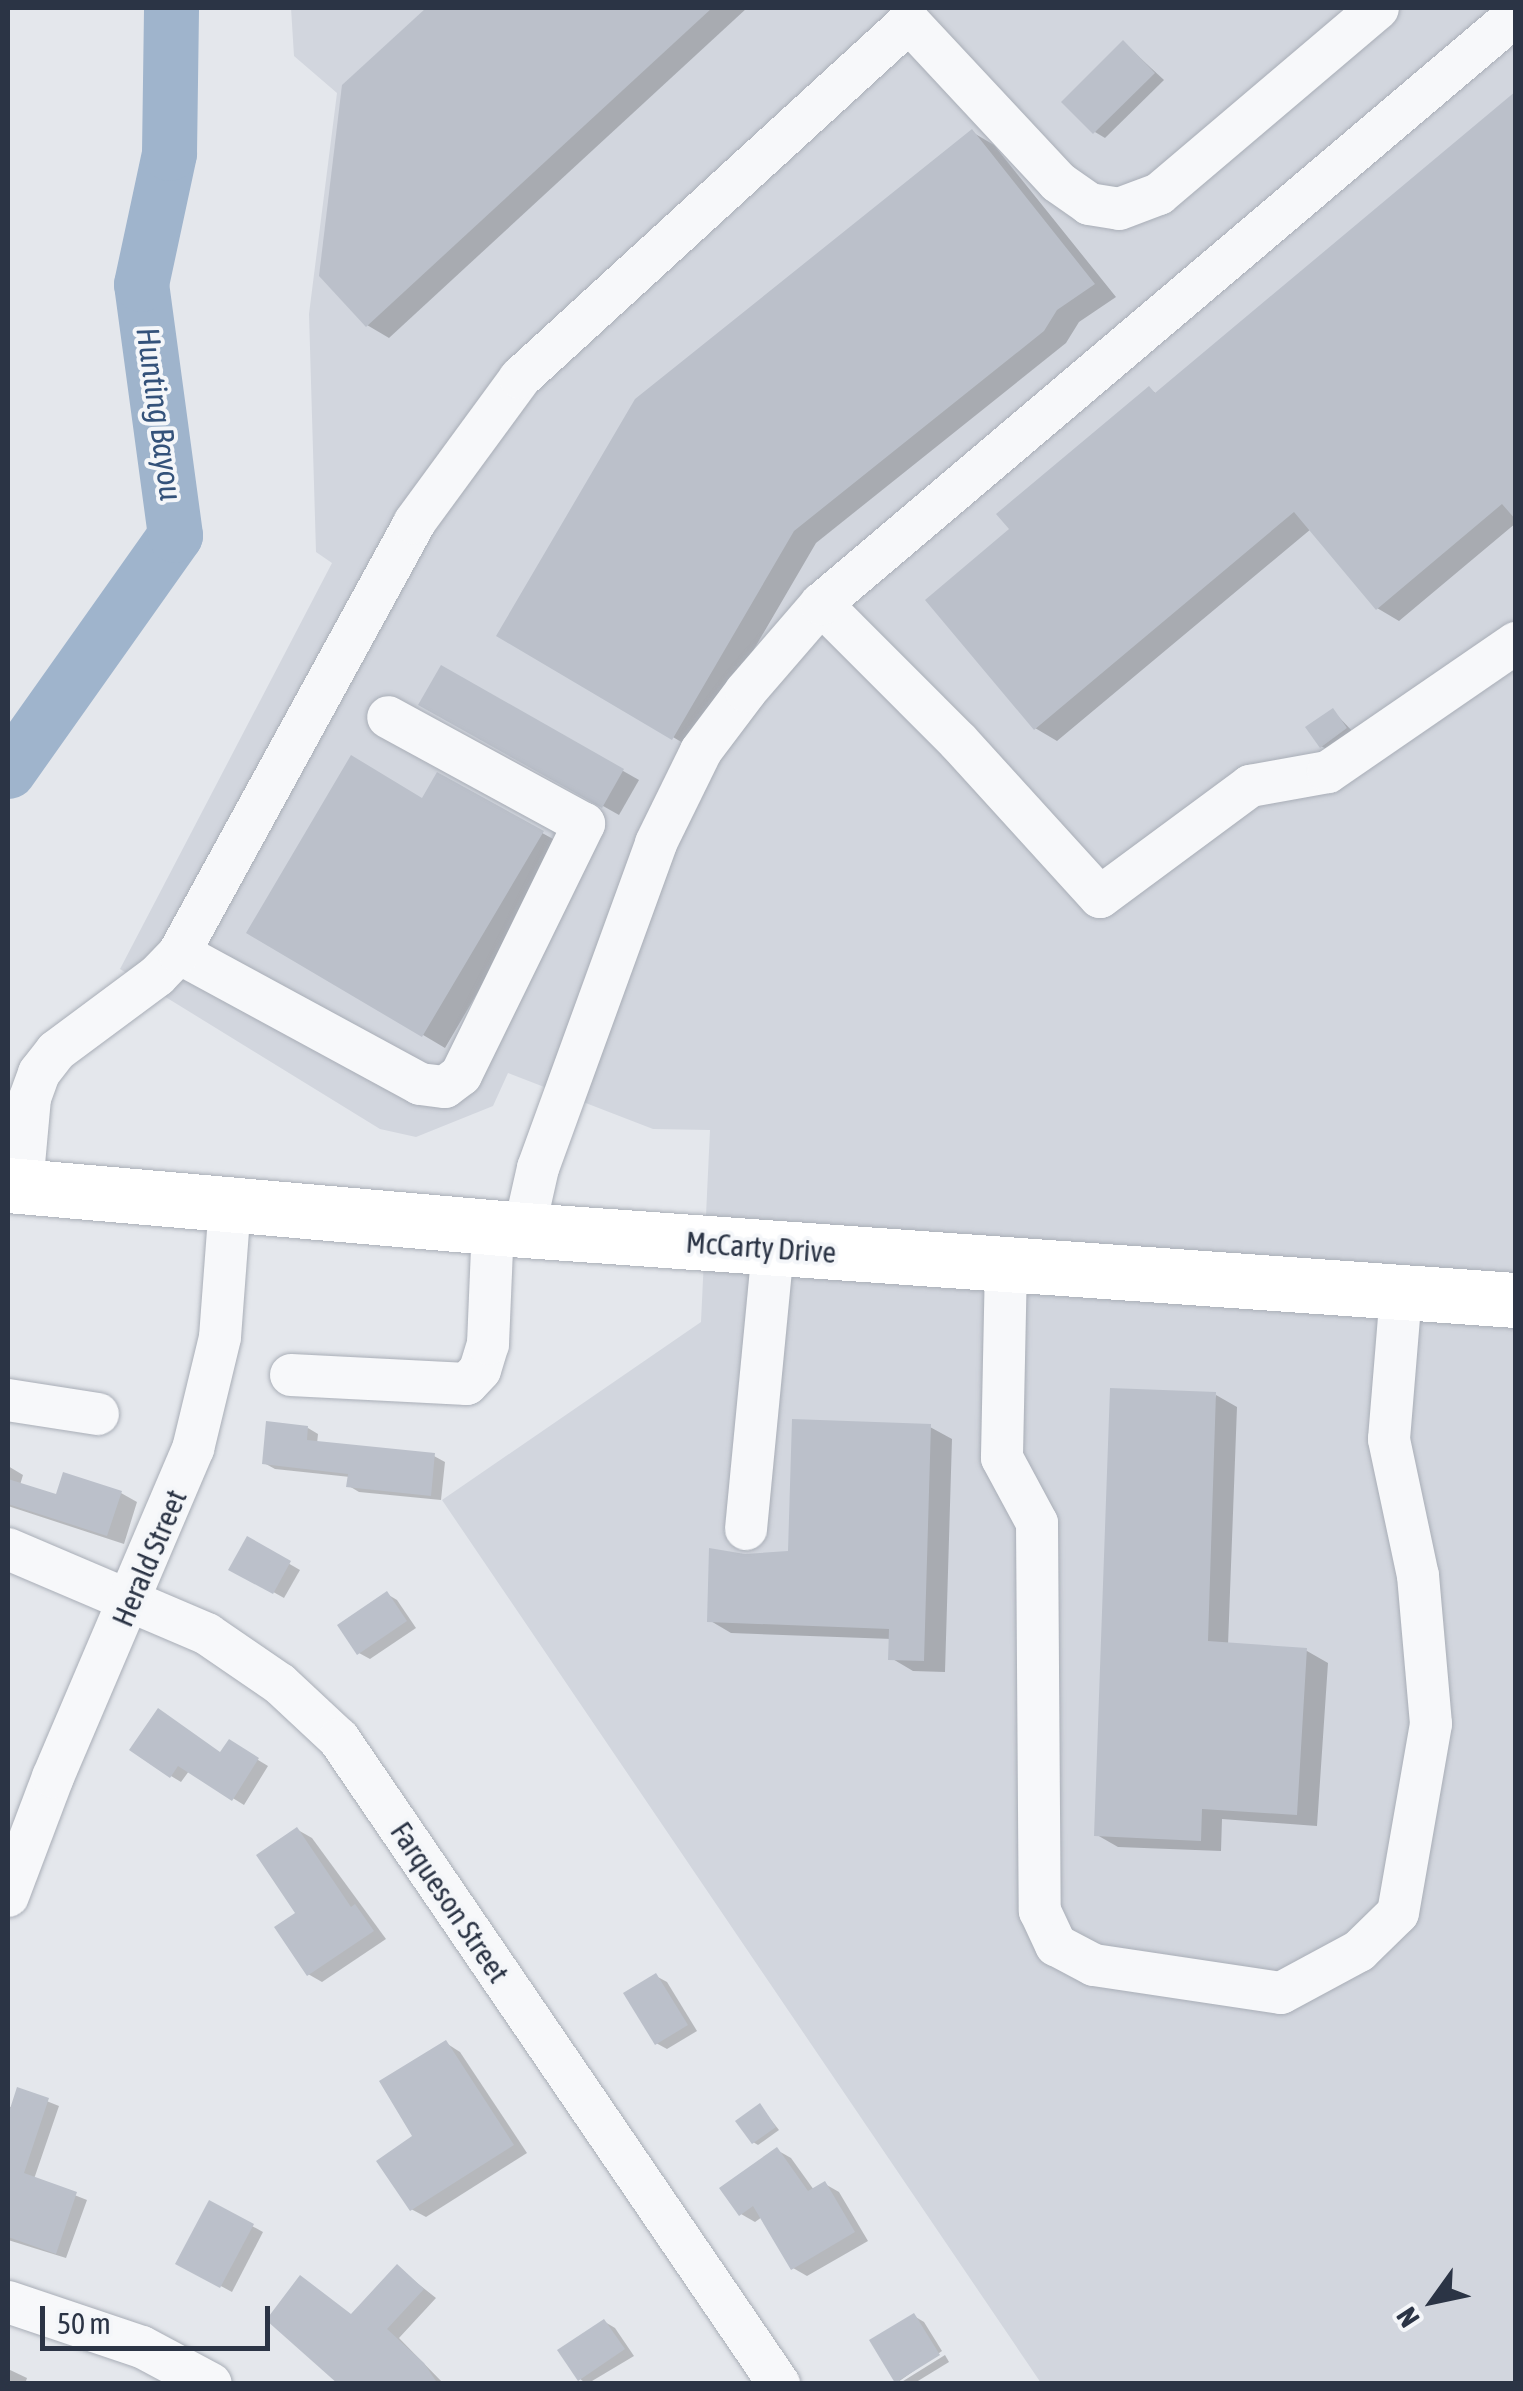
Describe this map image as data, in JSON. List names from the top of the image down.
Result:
{
  "streets": {
    "main road": ["McCarty Drive"],
    "street": ["Herald Street", "Farqueson Street"]
  },
  "crossings": [
    ["McCarty Drive", "Herald Street"],
    ["Herald Street", "Farqueson Street"]
  ],
  "water": ["Hunting Bayou"],
  "scale_bar": "50 m",
  "north": "bottom left"
}
